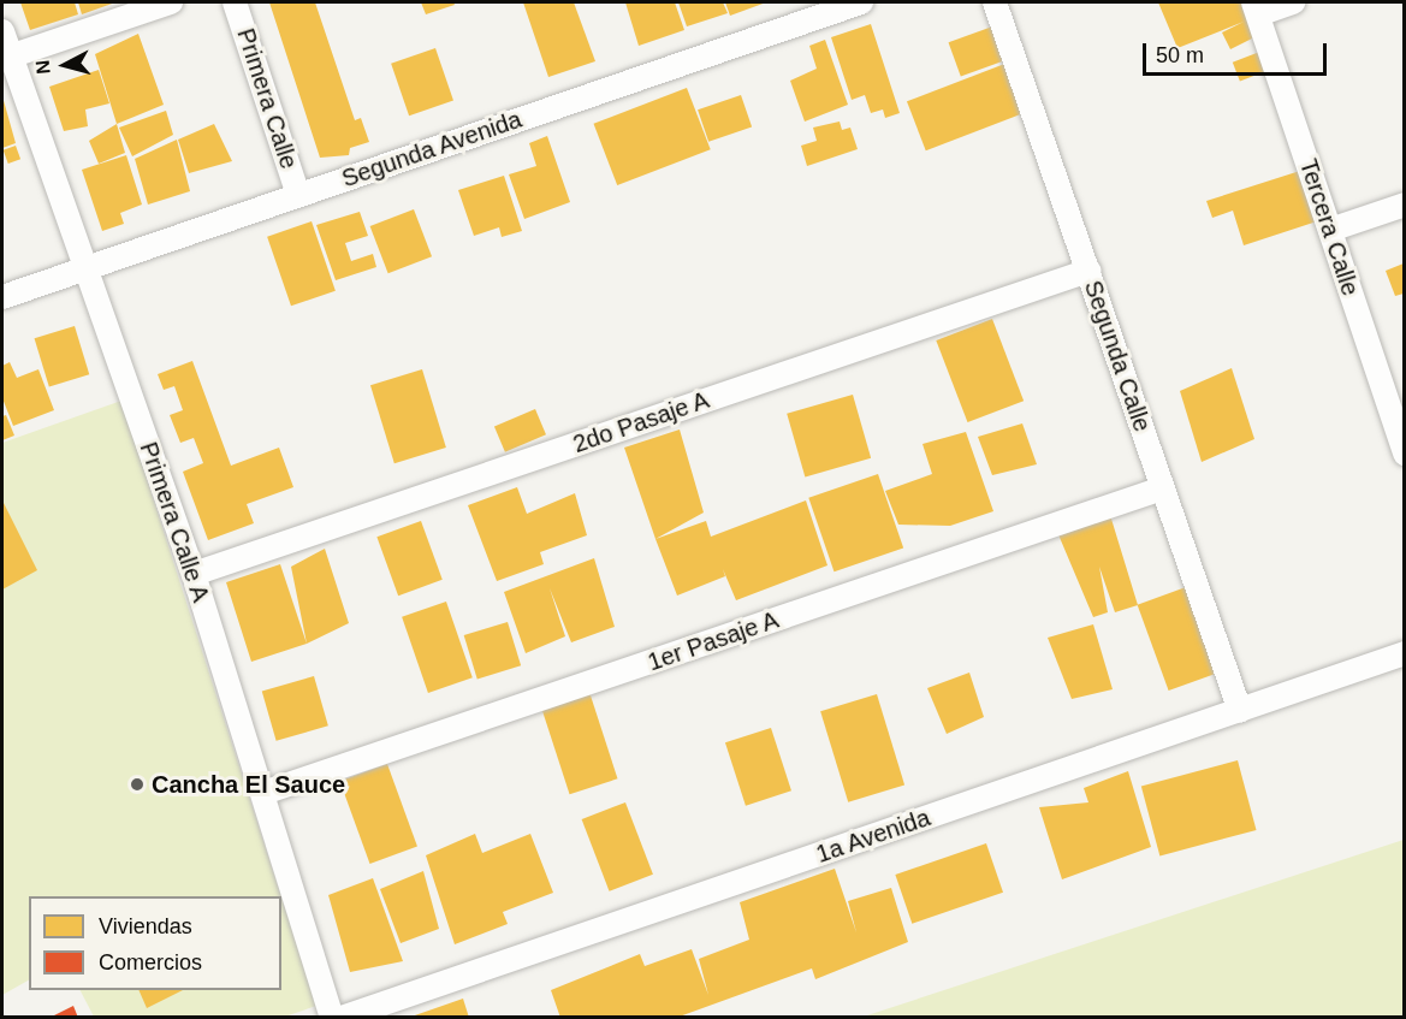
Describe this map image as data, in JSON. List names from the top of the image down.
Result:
{
  "streets": {
    "street": [
      "Primera Calle",
      "Segunda Avenida",
      "Tercera Calle",
      "Segunda Calle",
      "2do Pasaje A",
      "Primera Calle A",
      "1er Pasaje A",
      "1a Avenida"
    ]
  },
  "crossings": [
    ["Primera Calle", "Segunda Avenida"],
    ["Segunda Avenida", "Primera Calle A"],
    ["Segunda Calle", "2do Pasaje A"],
    ["Segunda Calle", "1er Pasaje A"],
    ["Segunda Calle", "1a Avenida"],
    ["2do Pasaje A", "Primera Calle A"],
    ["Primera Calle A", "1er Pasaje A"]
  ],
  "places": ["Cancha El Sauce"],
  "legend": ["Viviendas", "Comercios"],
  "scale_bar": "50 m",
  "north": "left"
}
